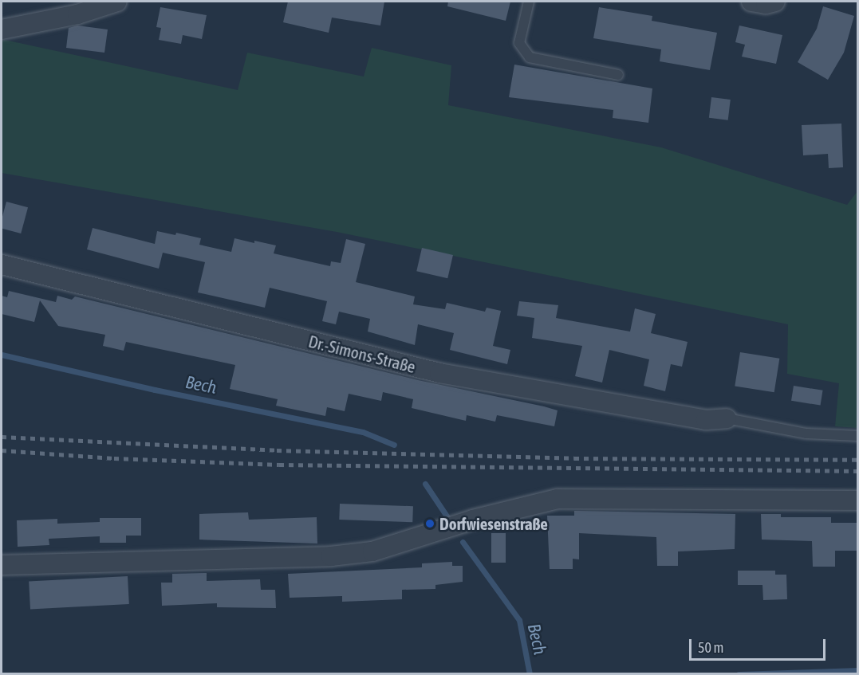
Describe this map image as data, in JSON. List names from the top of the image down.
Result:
{
  "streets": {
    "street": ["Dr.-Simons-Straße"]
  },
  "water": ["Bech"],
  "places": ["Dorfwiesenstraße"],
  "scale_bar": "50 m"
}
